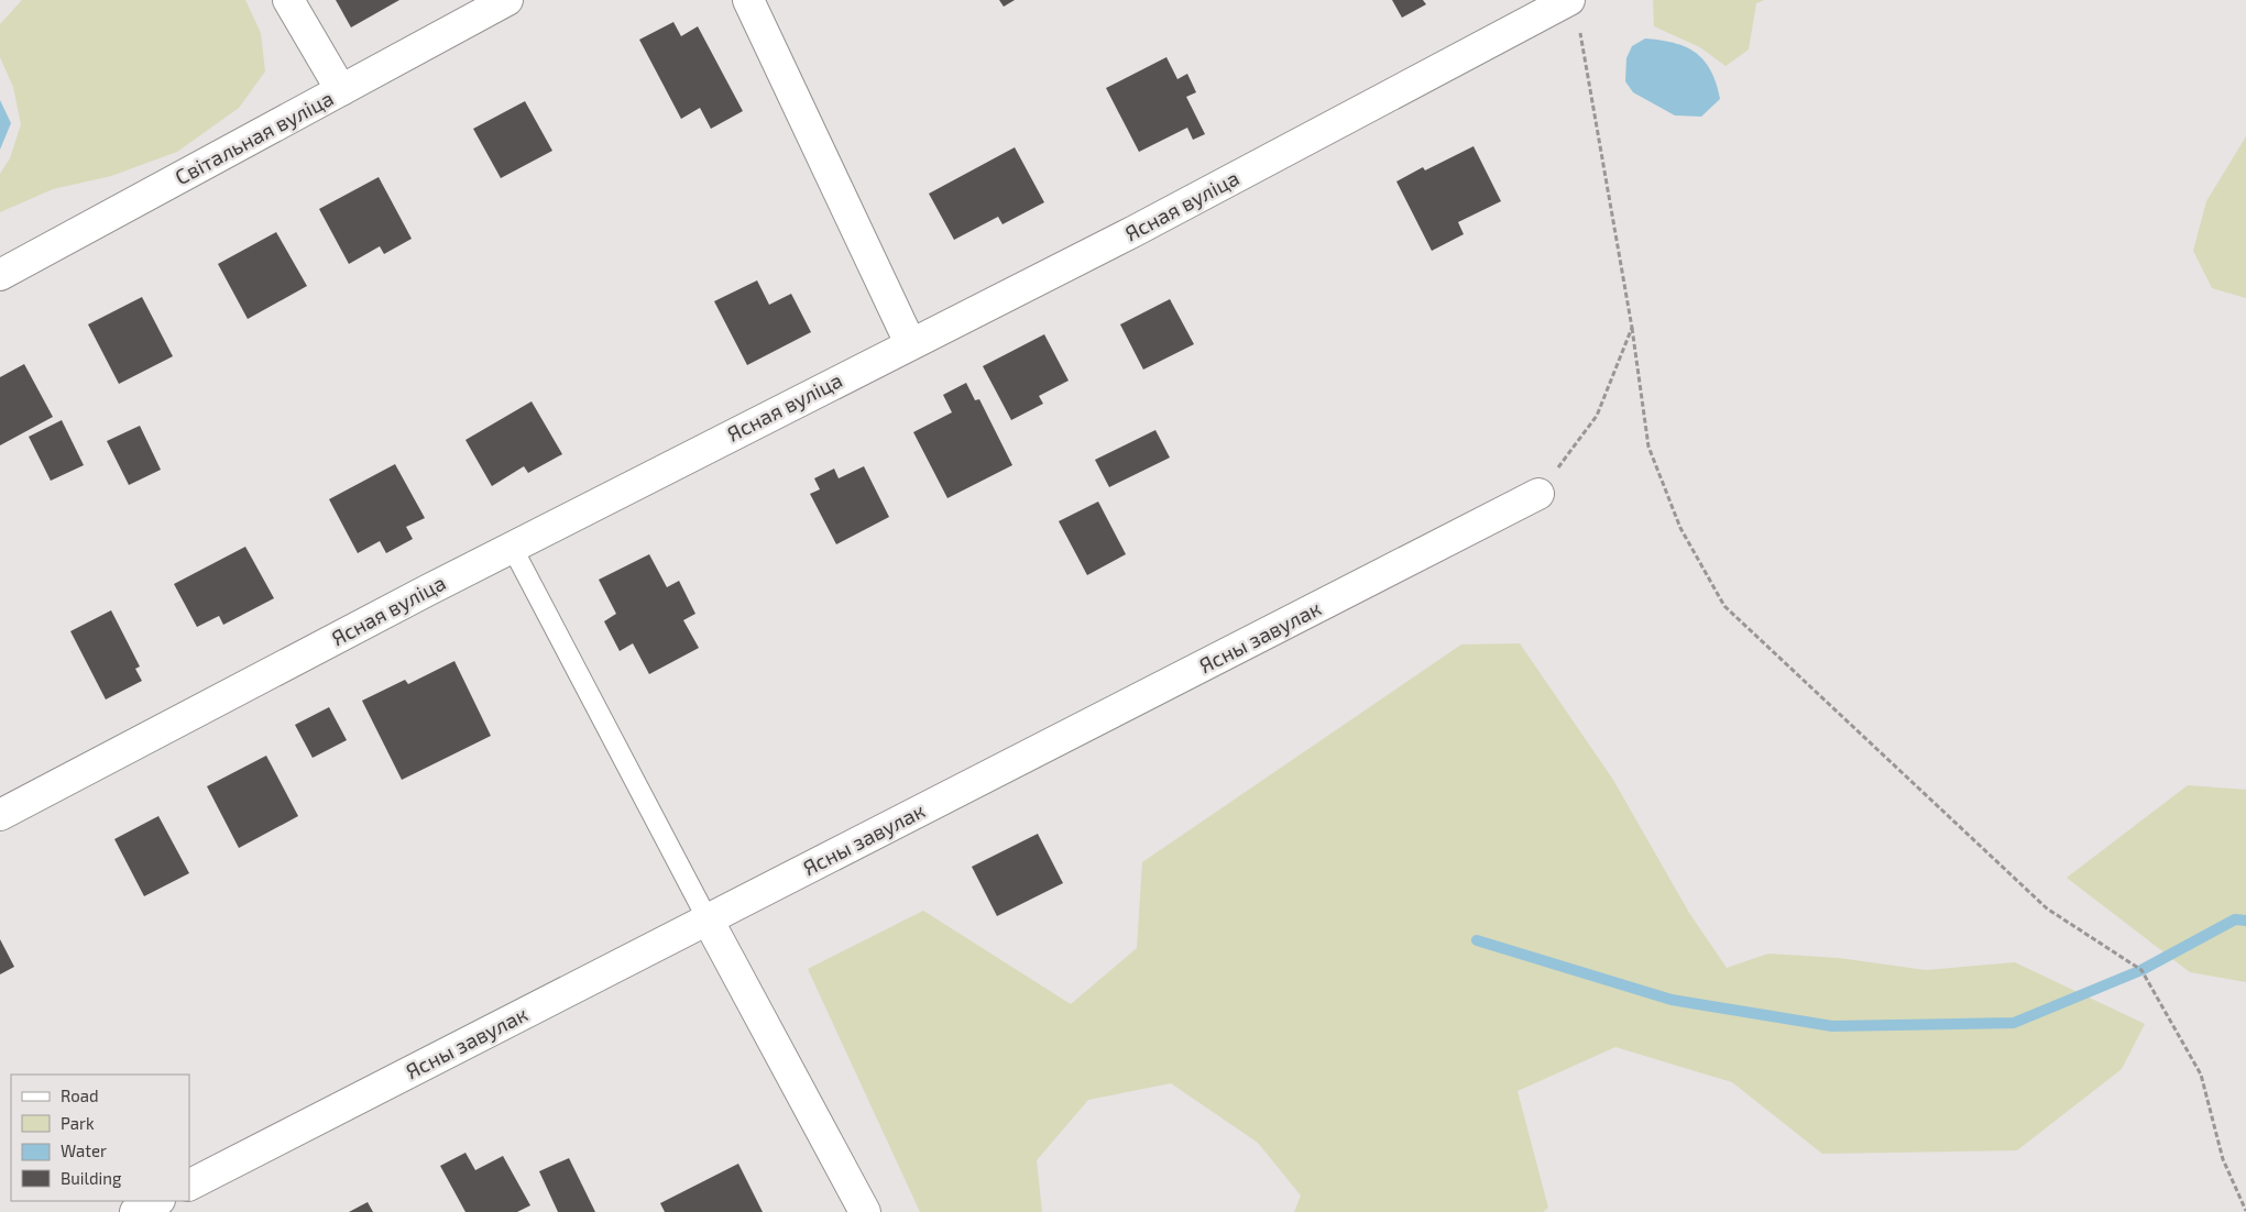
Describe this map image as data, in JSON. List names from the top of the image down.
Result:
{
  "streets": {
    "street": ["Світальная вуліца", "Ясная вуліца", "Ясны завулак"]
  },
  "legend": [
    "Road",
    "Park",
    "Water",
    "Building"
  ]
}
